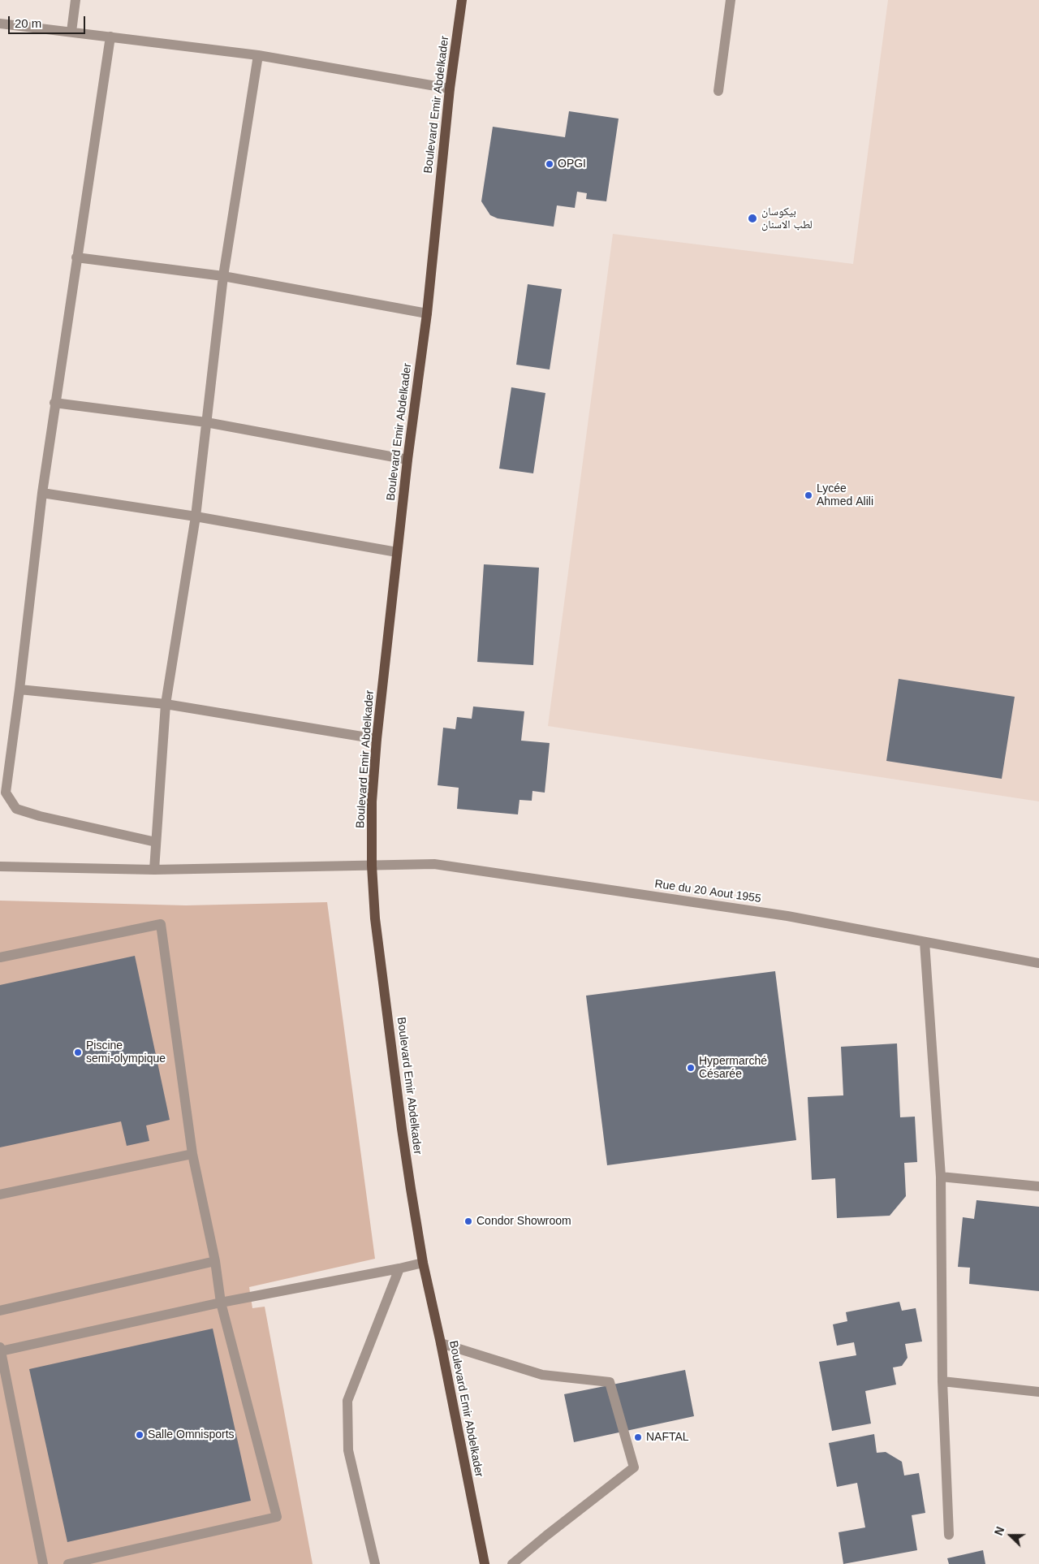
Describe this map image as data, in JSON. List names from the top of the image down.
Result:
{
  "streets": {
    "main road": ["Boulevard Emir Abdelkader"],
    "street": ["Rue du 20 Aout 1955"]
  },
  "crossings": [
    ["Boulevard Emir Abdelkader", "Rue du 20 Aout 1955"]
  ],
  "places": [
    "OPGI",
    "بيكوسان لطب الاسنان",
    "Lycée Ahmed Alili",
    "Piscine semi-olympique",
    "Hypermarché Césarée",
    "Condor Showroom",
    "Salle Omnisports",
    "NAFTAL"
  ],
  "scale_bar": "20 m",
  "north": "left"
}
